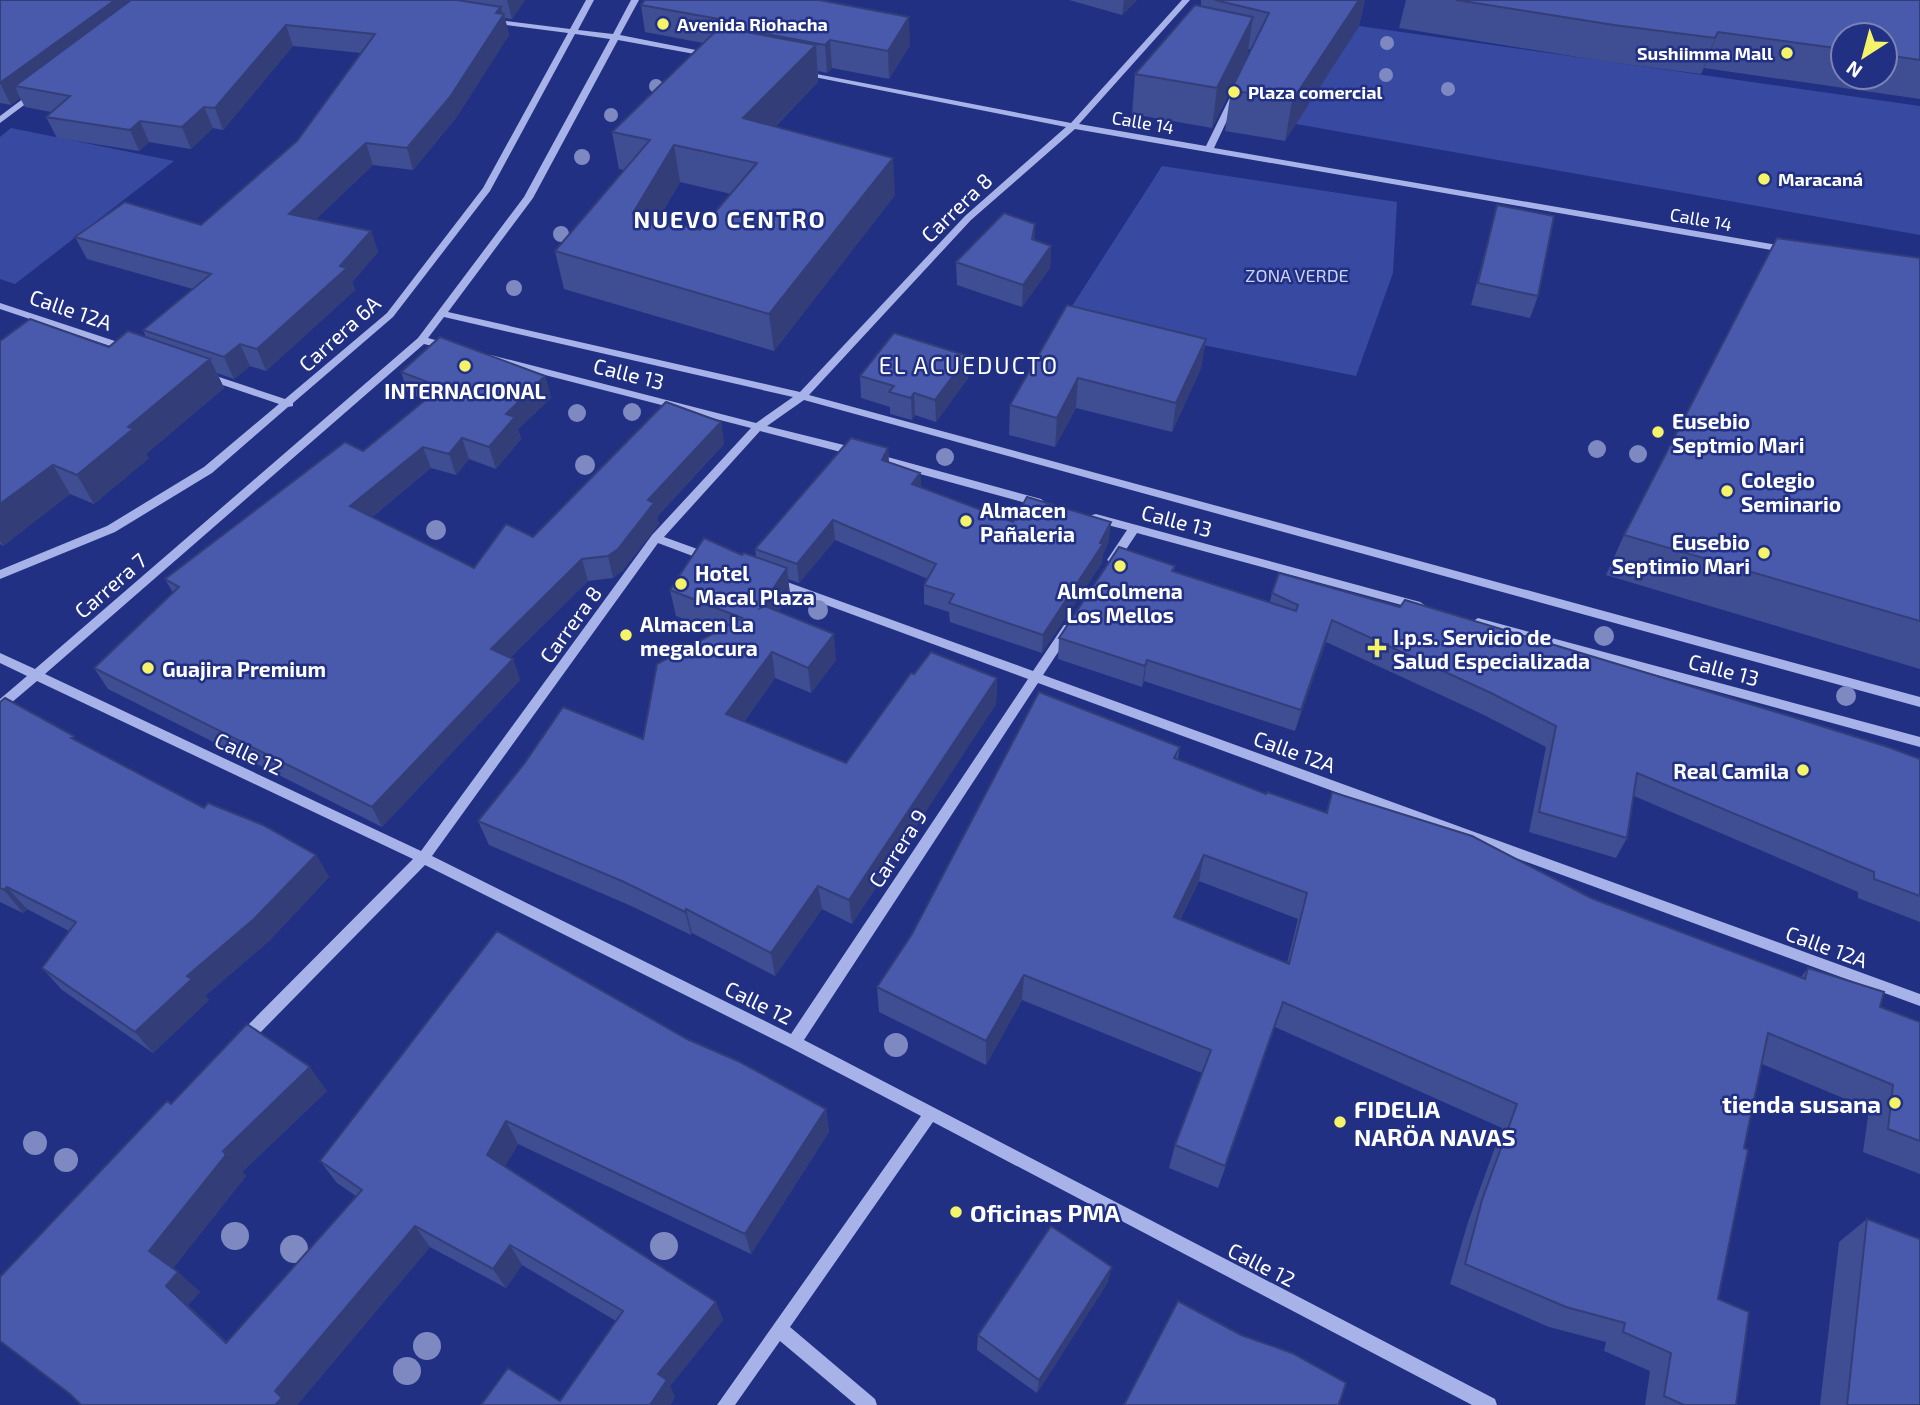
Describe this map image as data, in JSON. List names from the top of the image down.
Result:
{
  "streets": {
    "street": [
      "Calle 14",
      "Carrera 8",
      "Calle 12A",
      "Carrera 6A",
      "Calle 13",
      "Carrera 7",
      "Calle 12",
      "Carrera 9"
    ]
  },
  "crossings": [
    ["Calle 14", "Carrera 8"],
    ["Carrera 8", "Calle 13"],
    ["Carrera 8", "Calle 12"],
    ["Calle 12A", "Carrera 9"],
    ["Calle 13", "Carrera 7"],
    ["Carrera 7", "Calle 12"],
    ["Calle 12", "Carrera 9"]
  ],
  "districts": ["NUEVO CENTRO", "EL ACUEDUCTO"],
  "parks": ["ZONA VERDE"],
  "places": {
    "other": [
      "Avenida Riohacha",
      "Sushiimma Mall",
      "Plaza comercial",
      "Maracaná",
      "INTERNACIONAL",
      "Eusebio Septmio Mari",
      "Colegio Seminario",
      "Almacen Pañaleria",
      "Eusebio Septimio Mari",
      "AlmColmena Los Mellos",
      "Hotel Macal Plaza",
      "Almacen La megalocura",
      "Guajira Premium",
      "Real Camila",
      "tienda susana",
      "FIDELIA NARÖA NAVAS",
      "Oficinas PMA"
    ],
    "health": ["I.p.s. Servicio de Salud Especializada"]
  },
  "north": "bottom left"
}
